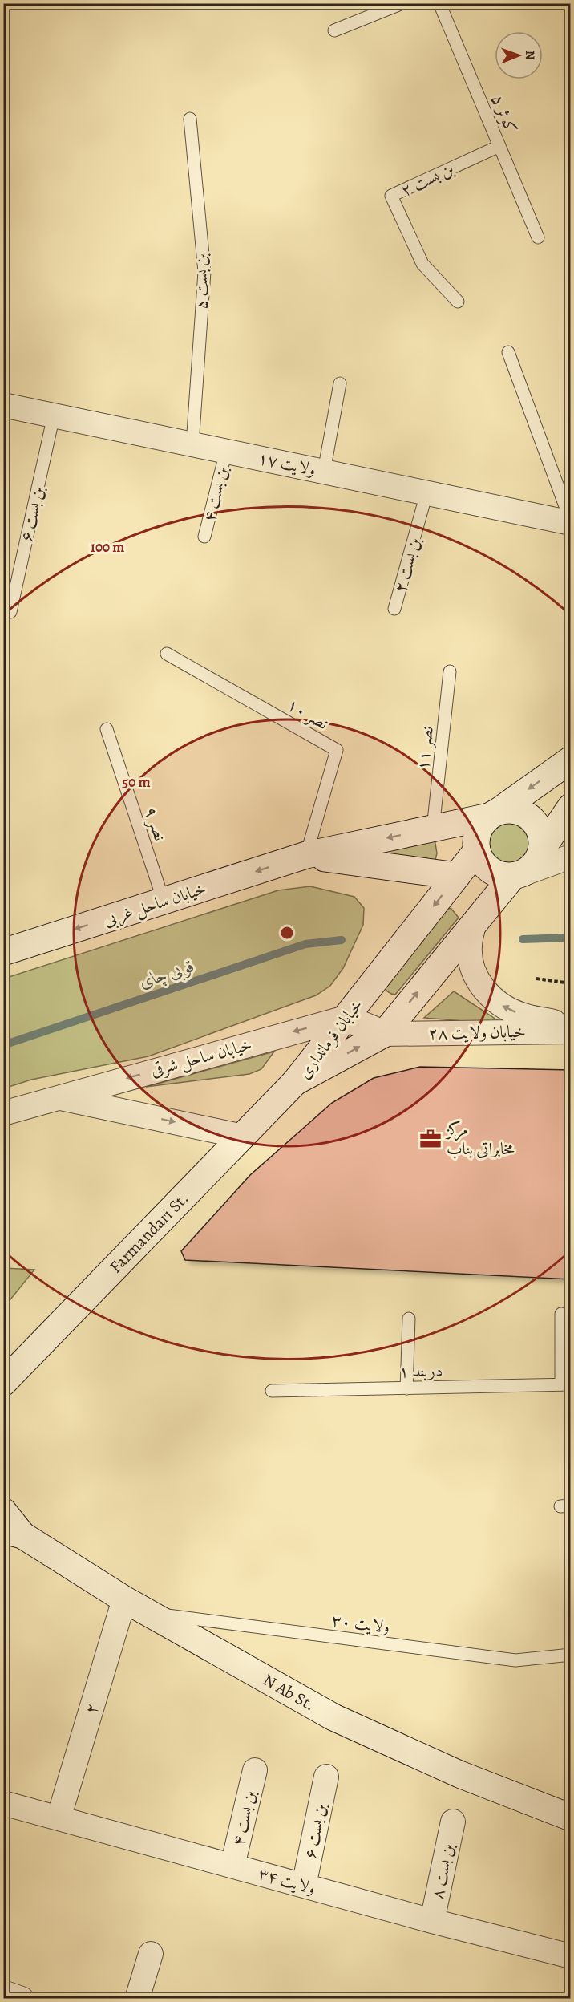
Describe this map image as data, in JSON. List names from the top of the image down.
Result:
{
  "streets": {
    "main road": [
      "خیابان ساحل غربی",
      "خیابان فرمانداری",
      "Farmandari St.",
      "N Ab St."
    ],
    "street": [
      "ولایت ۱۷",
      "بن بست ۴",
      "بن بست ۶",
      "خیابان ولایت ۲۸",
      "خیابان ساحل شرقی",
      "۲",
      "بن بست ۸",
      "ولایت ۳۴"
    ],
    "lane": [
      "کوثر ۵",
      "بن بست ۲",
      "بن بست ۵",
      "نصر ۱۰",
      "نصر ۱۱",
      "نصر ۹",
      "دربند ۱",
      "ولایت ۳۰"
    ]
  },
  "crossings": [
    ["کوثر ۵", "بن بست ۲"],
    ["بن بست ۲", "ولایت ۱۷"],
    ["بن بست ۵", "ولایت ۱۷"],
    ["ولایت ۱۷", "بن بست ۴"],
    ["ولایت ۱۷", "بن بست ۶"],
    ["بن بست ۴", "ولایت ۳۴"],
    ["بن بست ۶", "ولایت ۳۴"],
    ["نصر ۱۰", "خیابان ساحل غربی"],
    ["نصر ۱۱", "خیابان ساحل غربی"],
    ["نصر ۹", "خیابان ساحل غربی"],
    ["خیابان ساحل غربی", "خیابان فرمانداری"],
    ["خیابان ولایت ۲۸", "خیابان فرمانداری"],
    ["خیابان فرمانداری", "خیابان ساحل شرقی"],
    ["خیابان فرمانداری", "Farmandari St."],
    ["خیابان ساحل شرقی", "Farmandari St."],
    ["ولایت ۳۰", "N Ab St."],
    ["N Ab St.", "۲"],
    ["۲", "ولایت ۳۴"],
    ["بن بست ۸", "ولایت ۳۴"]
  ],
  "one_way": ["خیابان ولایت ۲۸"],
  "water": ["قوبی چای"],
  "places": {
    "office": ["مرکز مخابراتی بناب"]
  },
  "north": "right",
  "rings": ["100 m", "50 m"]
}
